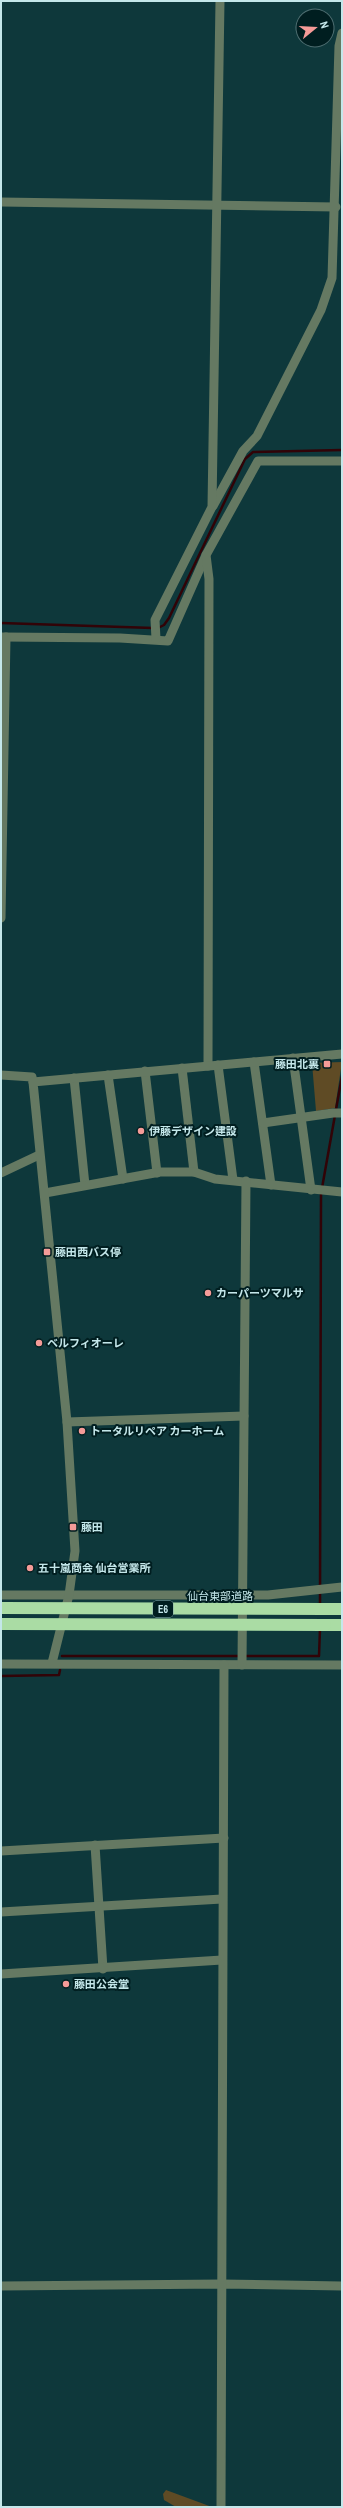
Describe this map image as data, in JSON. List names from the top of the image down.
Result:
{
  "streets": {
    "highway": ["仙台東部道路", "E6"]
  },
  "places": {
    "transit": ["藤田北裏", "藤田西バス停", "藤田"],
    "other": [
      "伊藤デザイン建設",
      "カーパーツマルサ",
      "ベルフィオーレ",
      "トータルリペア カーホーム",
      "五十嵐商会 仙台営業所",
      "藤田公会堂"
    ]
  },
  "north": "right"
}
